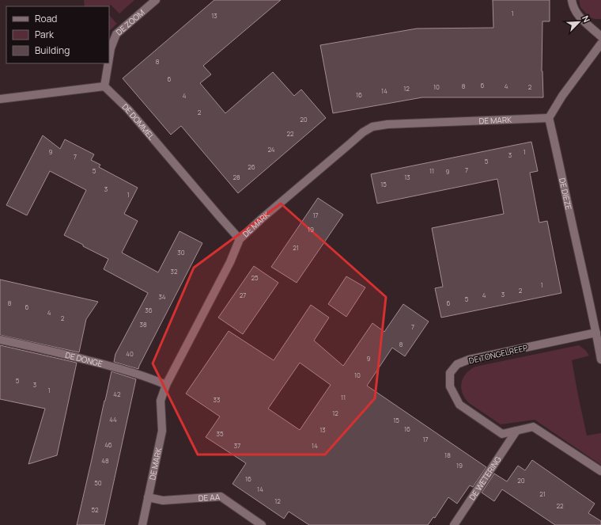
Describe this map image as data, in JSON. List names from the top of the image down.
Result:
{
  "streets": {
    "street": [
      "DE ZOOM",
      "DE MARK",
      "DE DOMMEL",
      "DE DIEZE",
      "DE TONGELREEP",
      "DE DONGE",
      "DE WETERING",
      "DE AA"
    ]
  },
  "crossings": [
    ["DE ZOOM", "DE DOMMEL"],
    ["DE MARK", "DE DOMMEL"],
    ["DE MARK", "DE DIEZE"],
    ["DE MARK", "DE DONGE"],
    ["DE MARK", "DE AA"],
    ["DE DIEZE", "DE TONGELREEP"],
    ["DE TONGELREEP", "DE WETERING"]
  ],
  "house_numbers": [
    "1",
    "13",
    "8",
    "6",
    "6",
    "8",
    "4",
    "10",
    "2",
    "12",
    "14",
    "16",
    "4",
    "2",
    "20",
    "22",
    "24",
    "9",
    "1",
    "3",
    "7",
    "5",
    "26",
    "7",
    "5",
    "11",
    "9",
    "28",
    "13",
    "15",
    "3",
    "1",
    "17",
    "19",
    "21",
    "30",
    "32",
    "25",
    "1",
    "2",
    "3",
    "27",
    "4",
    "34",
    "5",
    "8",
    "6",
    "6",
    "36",
    "4",
    "2",
    "38",
    "7",
    "8",
    "40",
    "9",
    "10",
    "5",
    "3",
    "1",
    "42",
    "11",
    "33",
    "12",
    "44",
    "15",
    "16",
    "13",
    "35",
    "17",
    "46",
    "37",
    "14",
    "18",
    "48",
    "19",
    "16",
    "20",
    "50",
    "14",
    "21",
    "12",
    "22",
    "52"
  ],
  "legend": ["Road", "Park", "Building"],
  "north": "top right"
}
